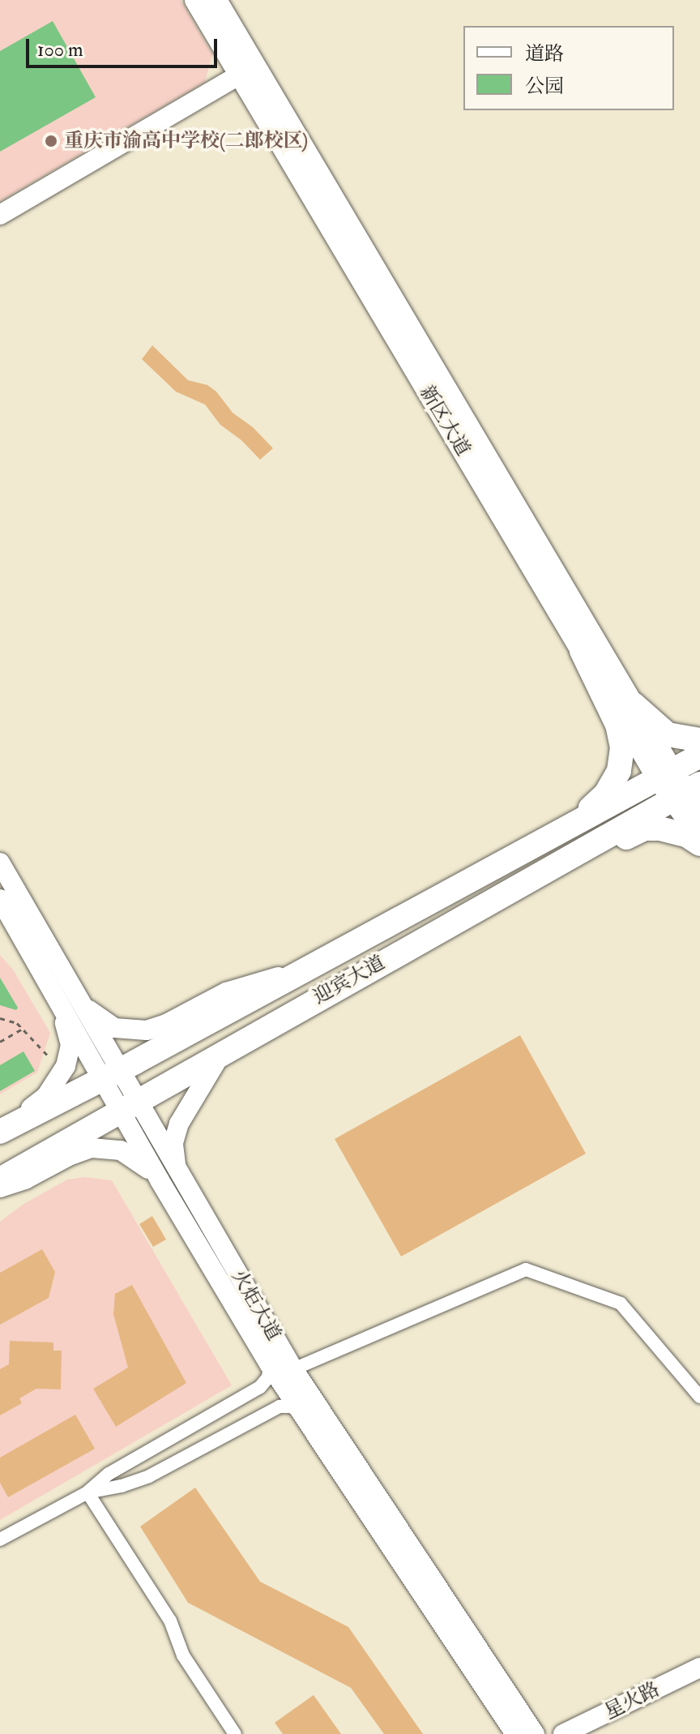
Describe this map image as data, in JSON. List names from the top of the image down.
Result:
{
  "streets": {
    "highway": ["迎宾大道"],
    "main road": ["新区大道", "火炬大道", "星火路"]
  },
  "crossings": [
    ["新区大道", "迎宾大道"],
    ["迎宾大道", "火炬大道"]
  ],
  "places": ["重庆市渝高中学校(二郎校区)"],
  "legend": ["道路", "公园"],
  "scale_bar": "100 m"
}
